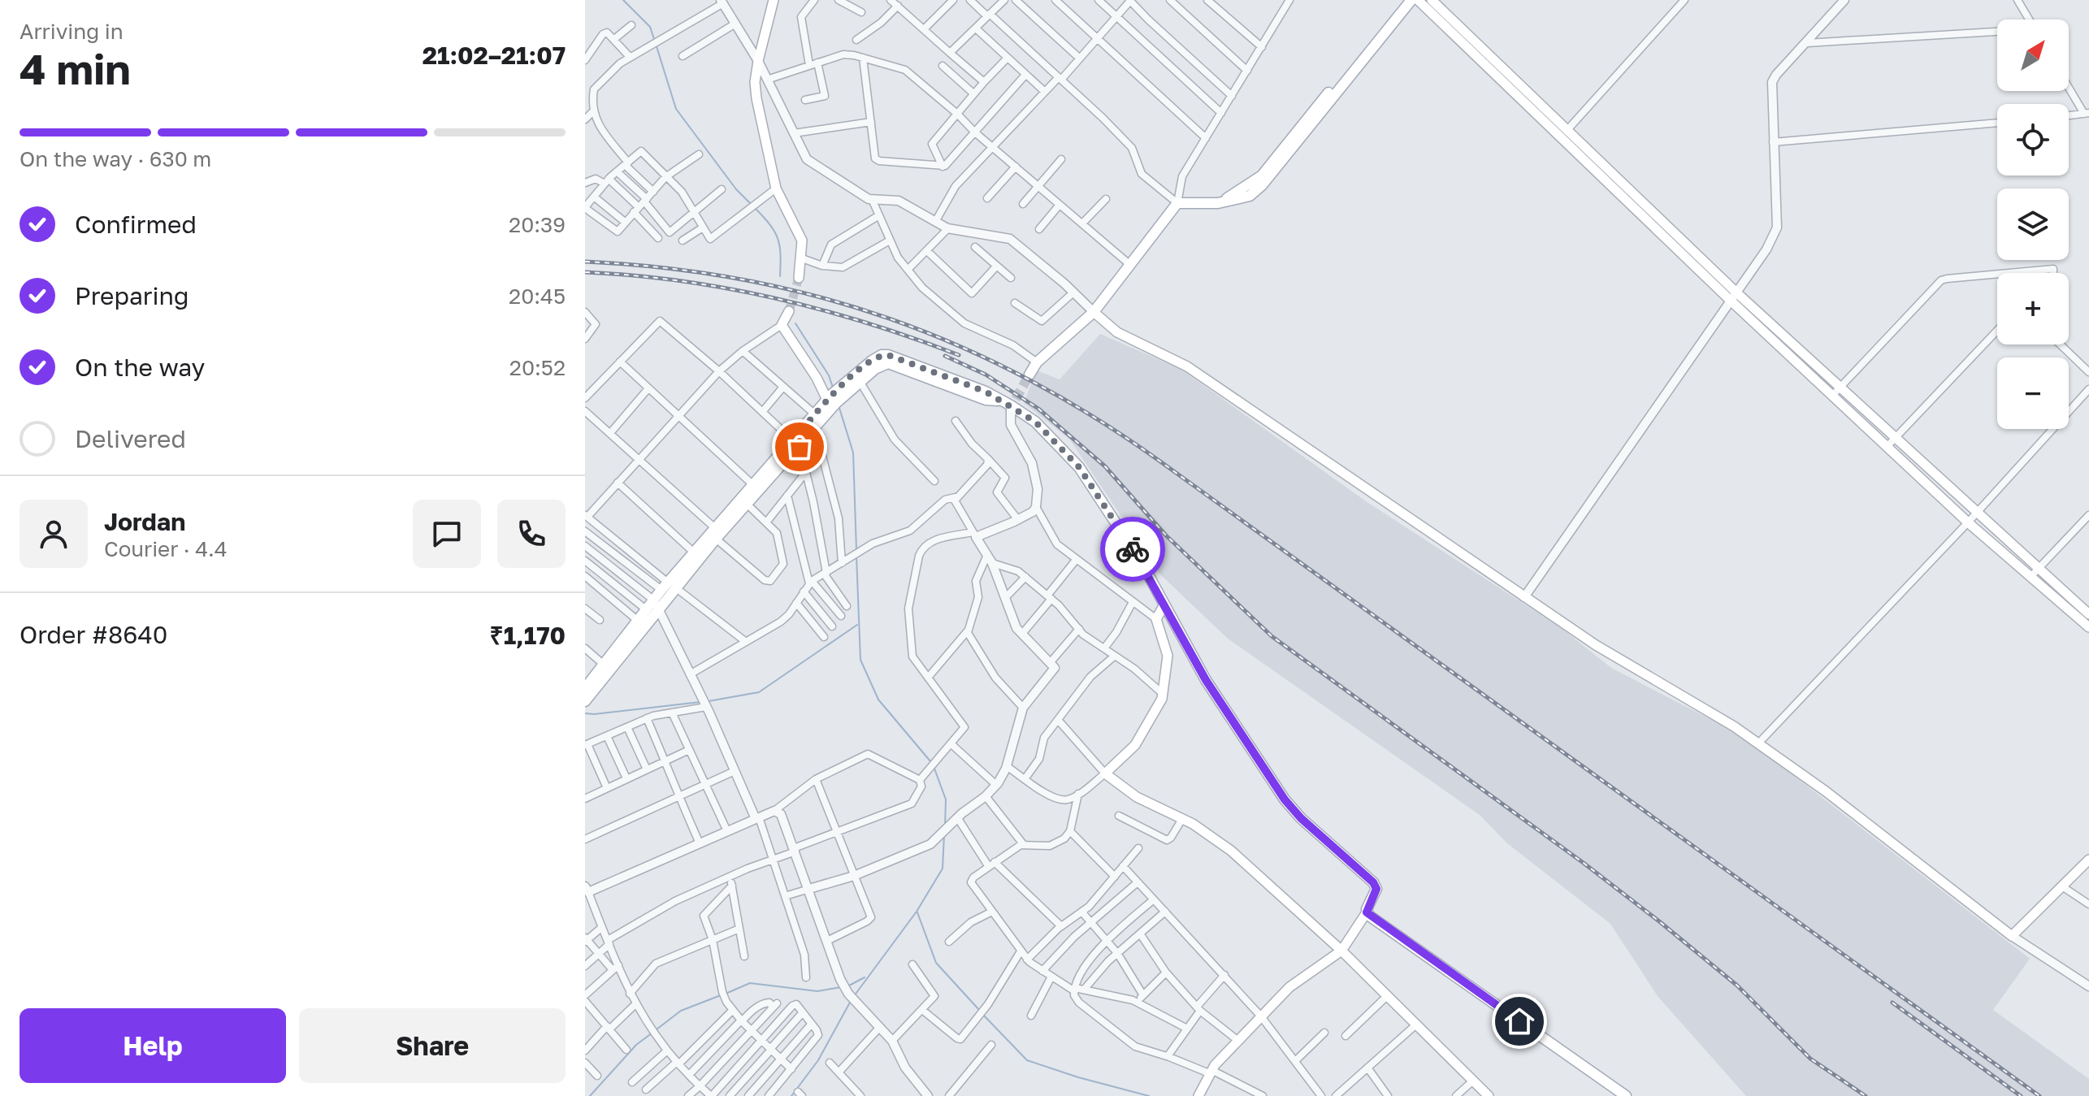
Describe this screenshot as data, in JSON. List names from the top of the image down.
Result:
{
  "north": "top right",
  "page": {
    "heading": ["4 min", "Arriving in", "21:02–21:07"],
    "panel": [
      "Jordan",
      "Courier · 4.4",
      "Order #8640",
      "₹1,170"
    ],
    "map_buttons": ["+", "−"],
    "bar": "On the way · 630 m",
    "list": [
      ["Confirmed", "20:39"],
      ["Preparing", "20:45"],
      ["On the way", "20:52"],
      "Delivered"
    ],
    "buttons": ["Help", "Share"]
  }
}
